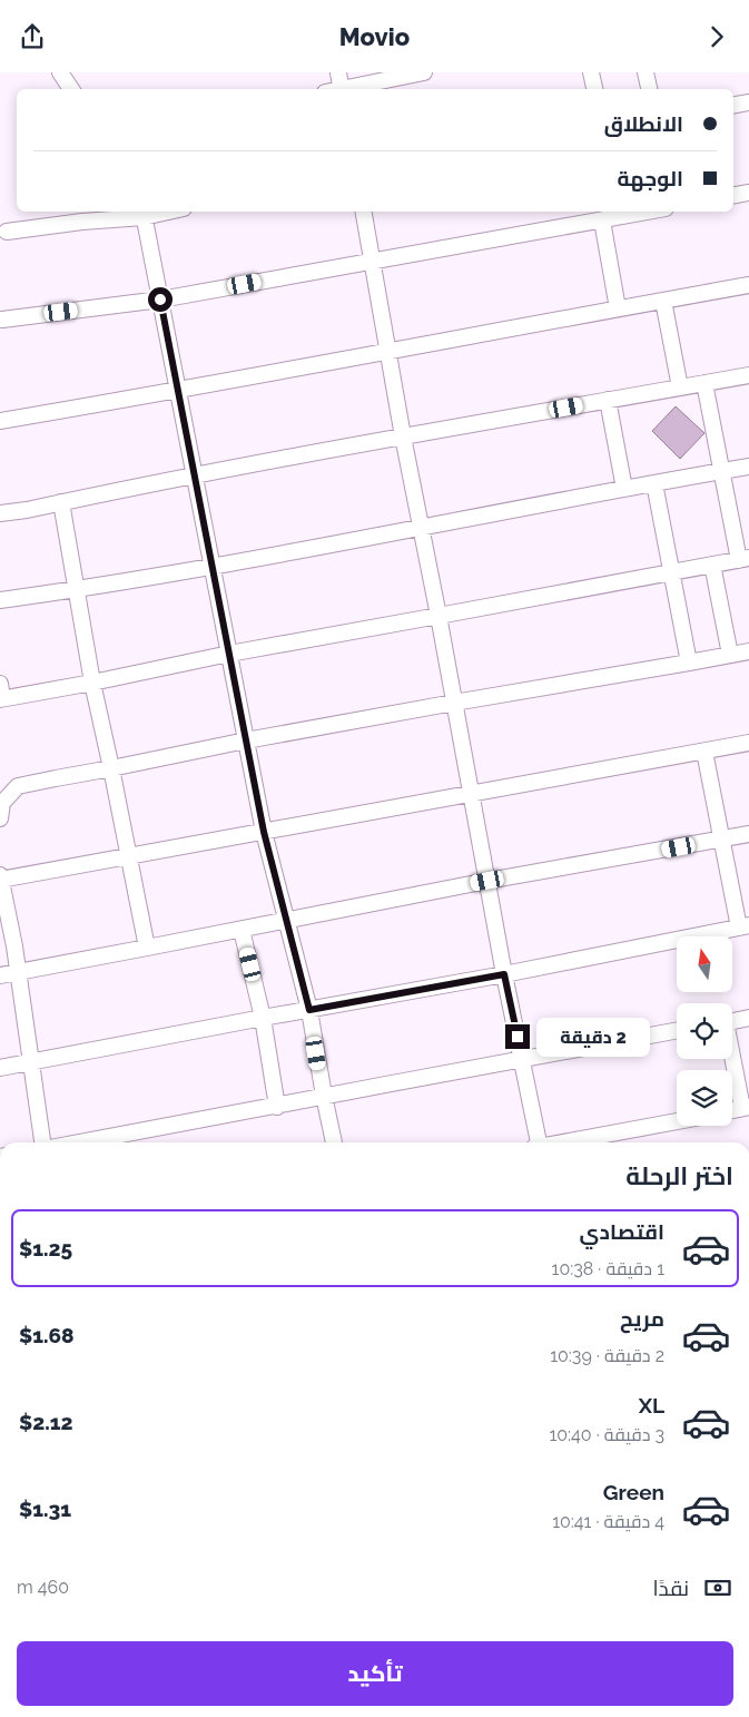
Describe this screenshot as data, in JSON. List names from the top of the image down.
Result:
{
  "north": "top",
  "page": {
    "header": "Movio",
    "banner": ["الانطلاق", "الوجهة"],
    "bubble": "2 دقيقة",
    "heading": "اختر الرحلة",
    "list": [
      {
        "name": "اقتصادي",
        "note": "1 دقيقة · 10:38",
        "value": "$1.25"
      },
      {
        "name": "مريح",
        "note": "2 دقيقة · 10:39",
        "value": "$1.68"
      },
      {
        "name": "XL",
        "note": "3 دقيقة · 10:40",
        "value": "$2.12"
      },
      {
        "name": "Green",
        "note": "4 دقيقة · 10:41",
        "value": "$1.31"
      }
    ],
    "pay": ["نقدًا", "460 m"],
    "buttons": "تأكيد"
  }
}
